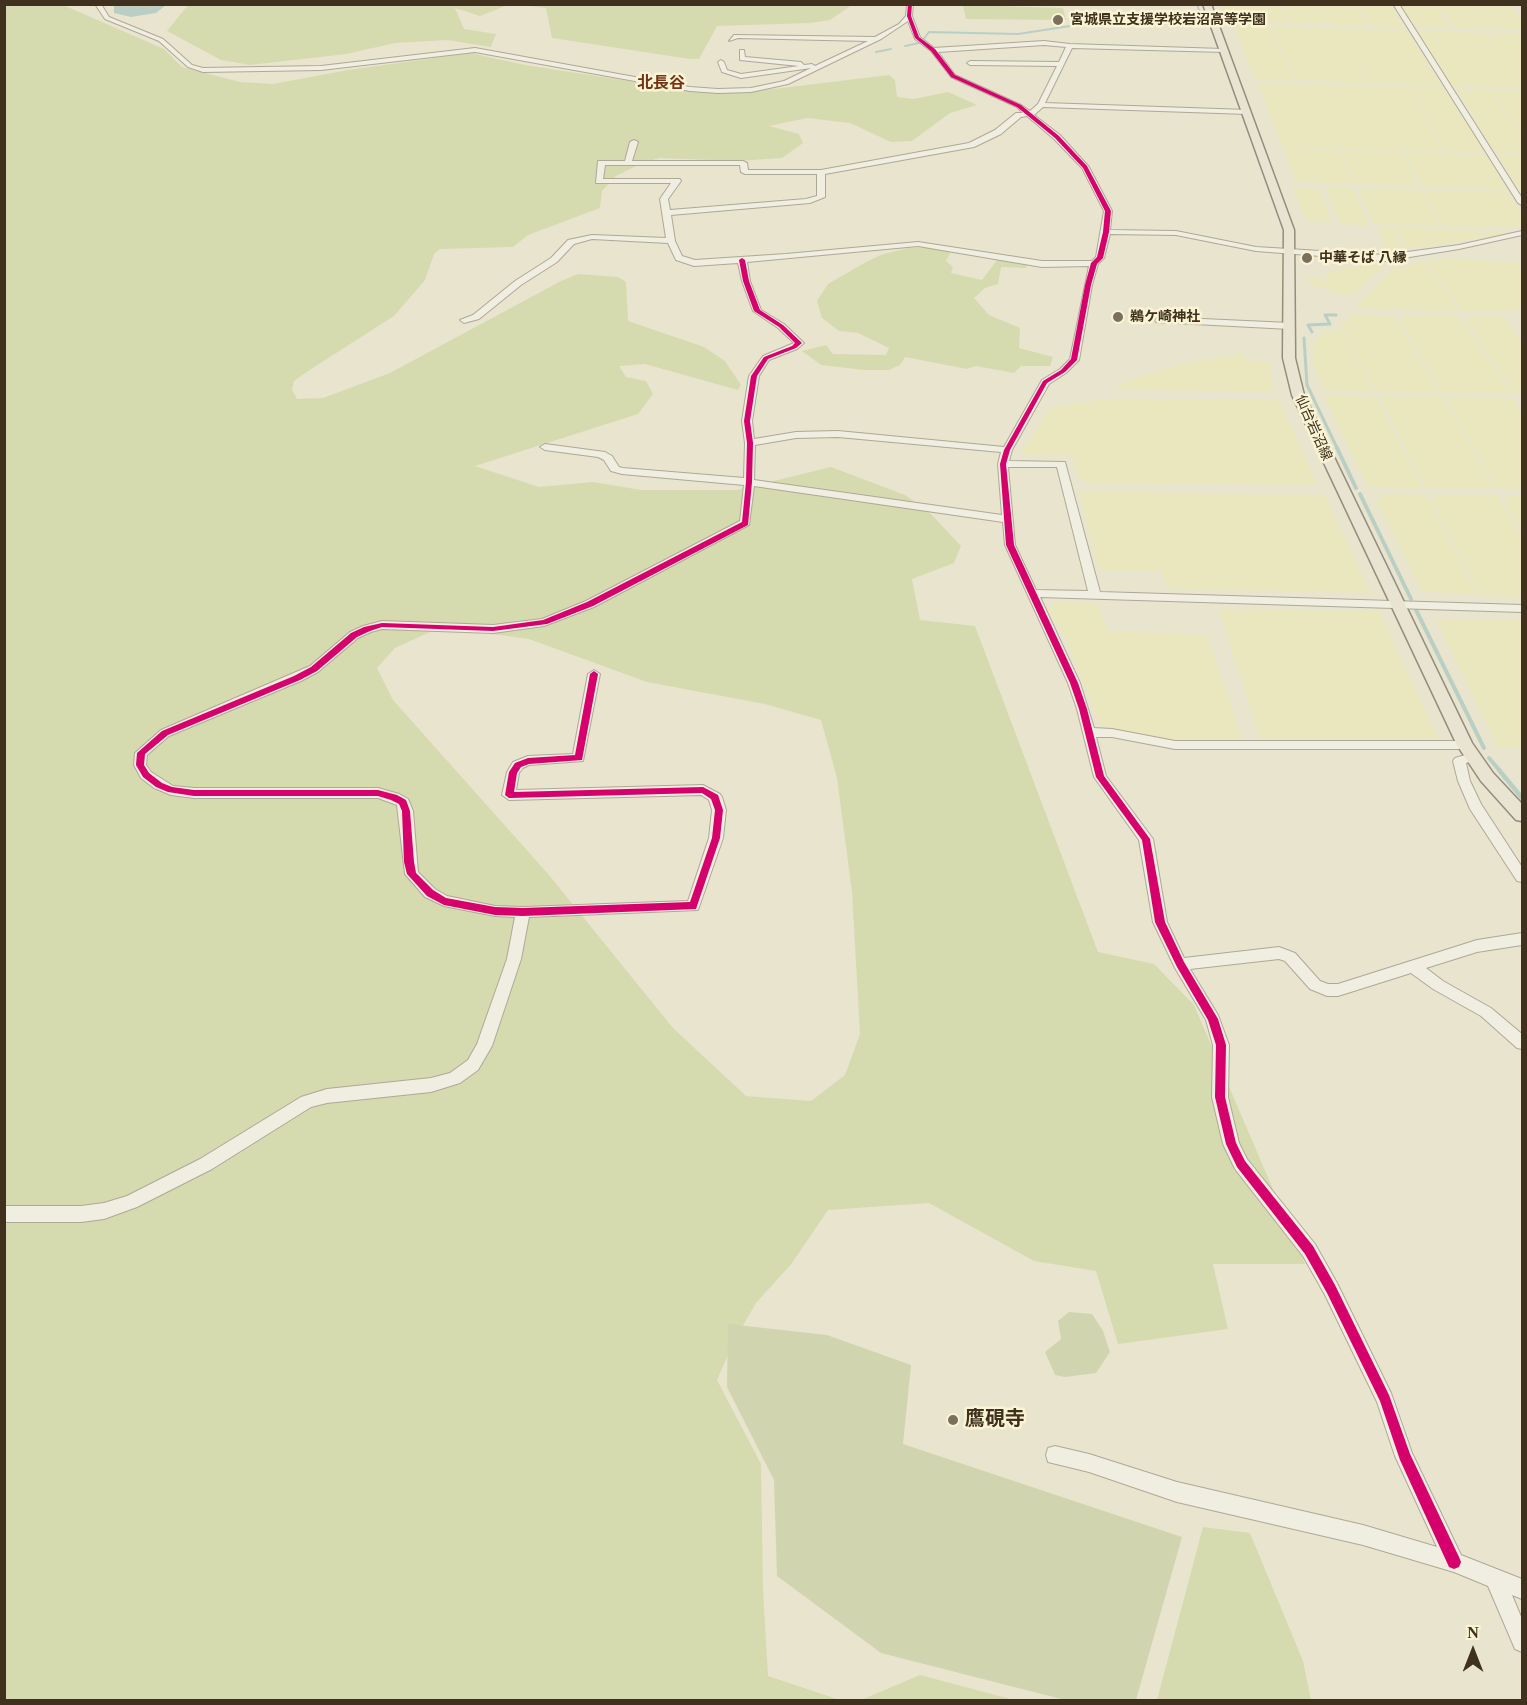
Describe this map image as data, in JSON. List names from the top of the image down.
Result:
{
  "streets": {
    "main road": ["仙台岩沼線"]
  },
  "districts": ["北長谷"],
  "places": [
    "宮城県立支援学校岩沼高等学園",
    "中華そば 八縁",
    "鵜ケ崎神社",
    "鷹硯寺"
  ],
  "north": "top"
}
